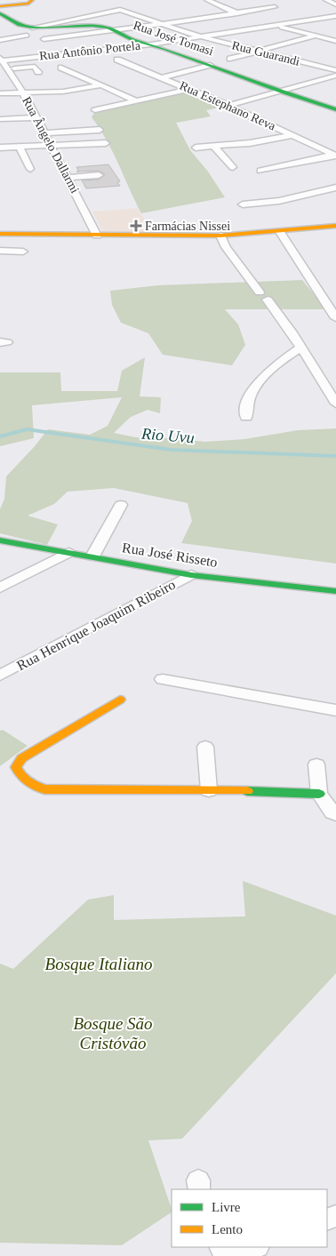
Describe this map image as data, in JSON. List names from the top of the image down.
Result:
{
  "streets": {
    "street": [
      "Rua José Tomasi",
      "Rua Antônio Portela",
      "Rua Guarandi",
      "Rua Estephano Reva",
      "Rua Ângelo Dallarmi",
      "Rua José Risseto",
      "Rua Henrique Joaquim Ribeiro"
    ]
  },
  "crossings": [
    ["Rua José Tomasi", "Rua Antônio Portela"],
    ["Rua Antônio Portela", "Rua Guarandi"],
    ["Rua Antônio Portela", "Rua Ângelo Dallarmi"],
    ["Rua José Risseto", "Rua Henrique Joaquim Ribeiro"]
  ],
  "water": ["Rio Uvu"],
  "parks": ["Bosque Italiano", "Bosque São Cristóvão"],
  "places": {
    "health": ["Farmácias Nissei"]
  },
  "legend": ["Livre", "Lento"]
}
